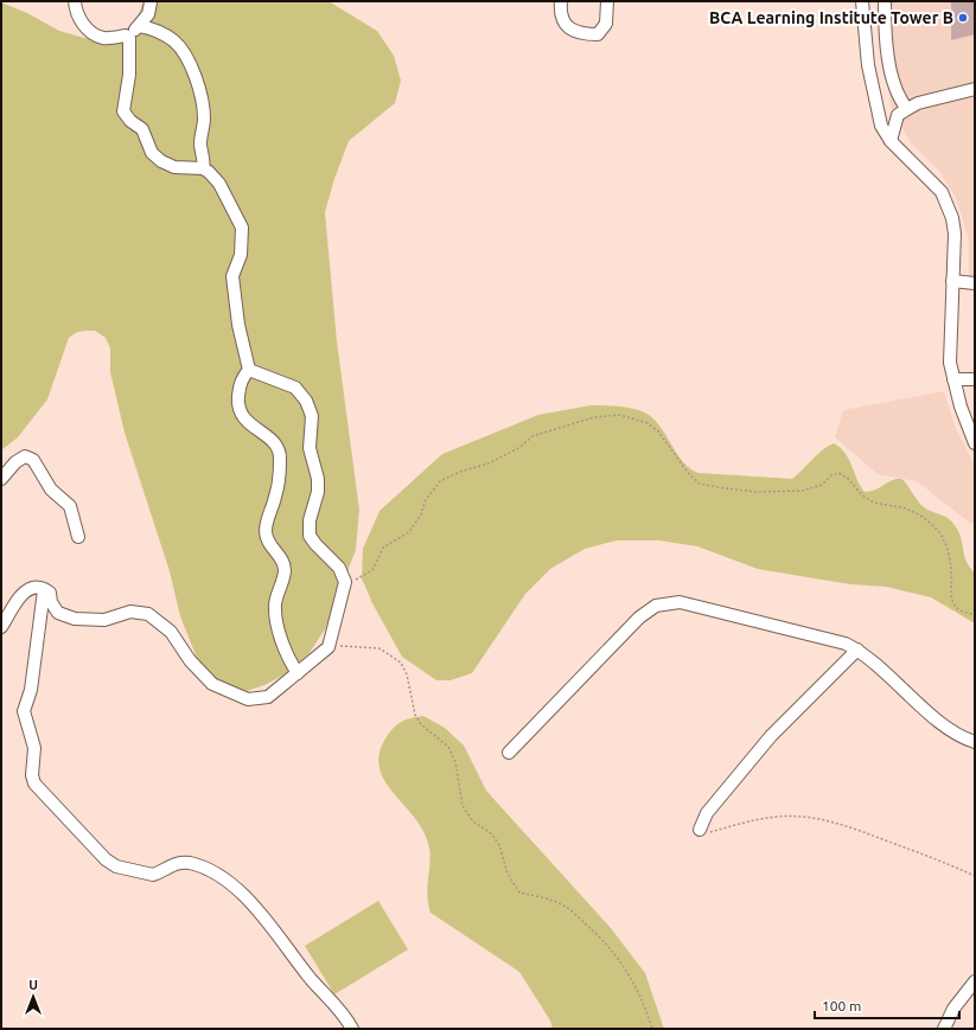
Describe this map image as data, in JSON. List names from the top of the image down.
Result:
{
  "places": ["BCA Learning Institute Tower B"],
  "scale_bar": "100 m",
  "north": "top"
}
